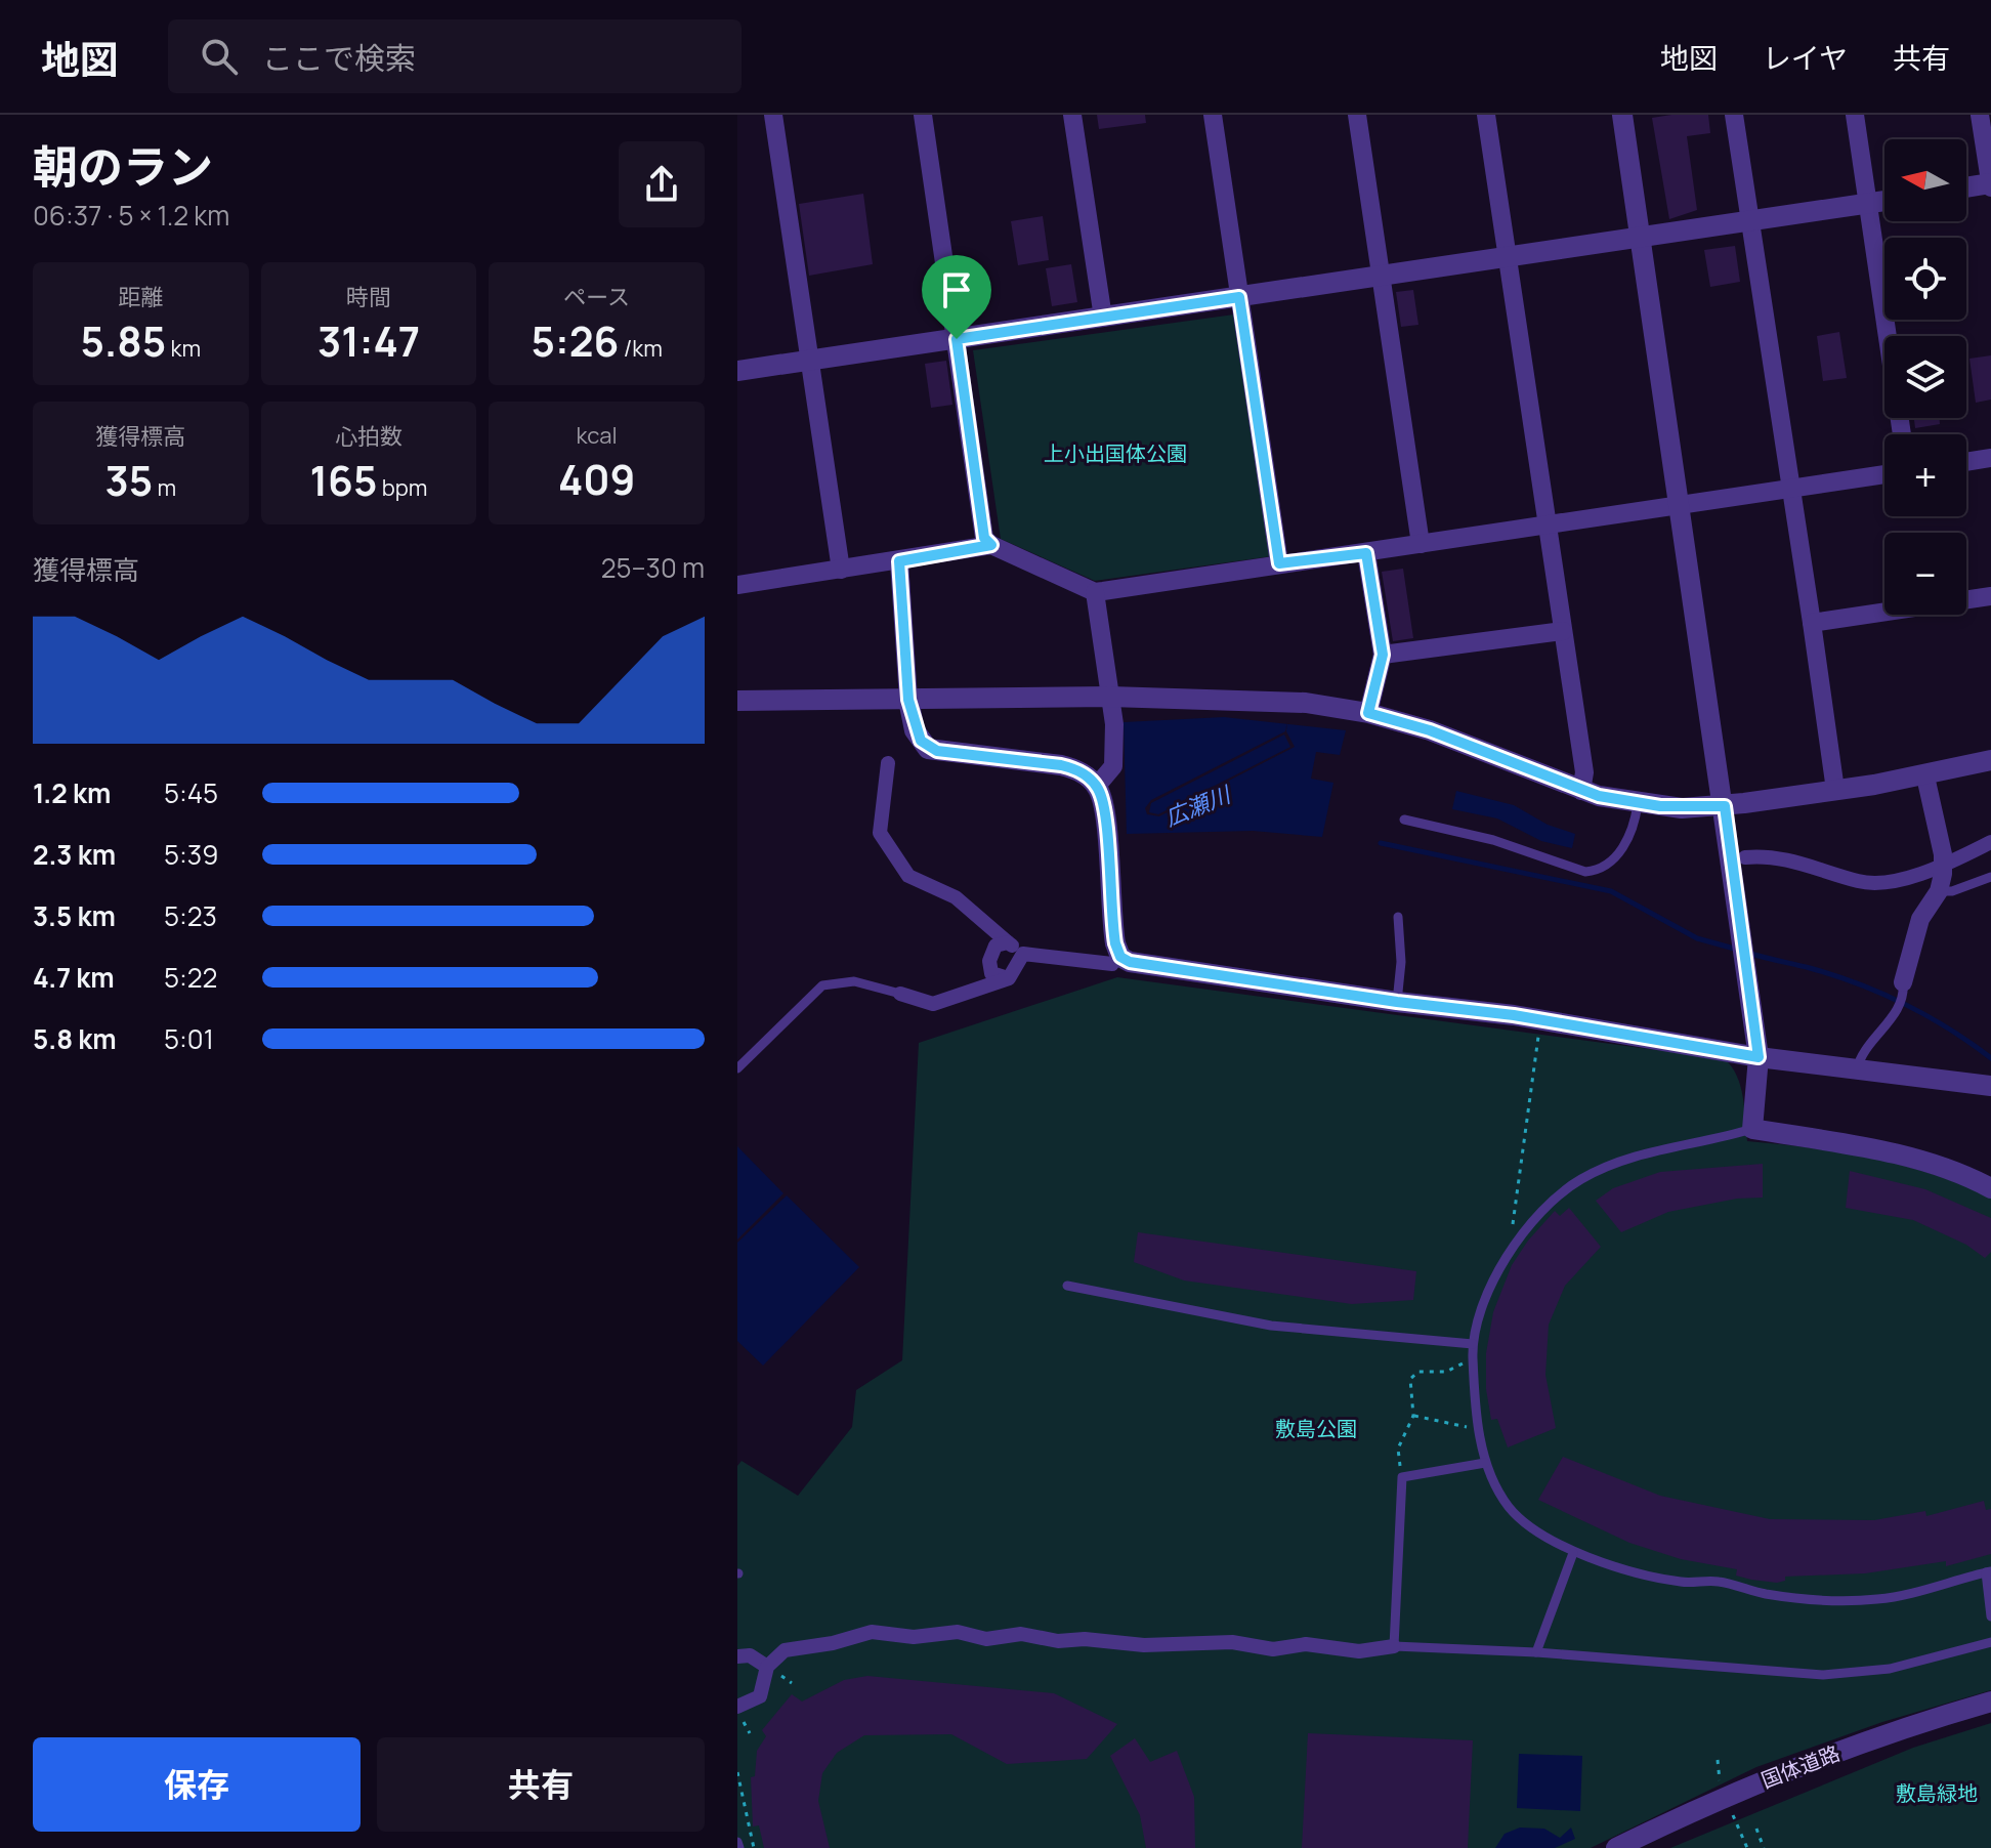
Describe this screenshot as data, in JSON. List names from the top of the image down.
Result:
{
  "streets": {
    "street": ["国体道路"]
  },
  "water": ["広瀬川"],
  "parks": ["上小出国体公園", "敷島公園", "敷島緑地"],
  "north": "left",
  "page": {
    "header": "地図",
    "search": "ここで検索",
    "nav": ["地図", "レイヤ", "共有"],
    "heading": ["朝のラン", "06:37 · 5 × 1.2 km"],
    "map_buttons": ["+", "−"],
    "stats": [
      ["距離", "5.85 km"],
      ["時間", "31:47"],
      ["ペース", "5:26 /km"],
      ["獲得標高", "35 m"],
      ["心拍数", "165 bpm"],
      ["kcal", "409"]
    ],
    "chart": ["獲得標高", "25–30 m"],
    "list": [
      {
        "name": "1.2 km",
        "note": "5:45"
      },
      {
        "name": "2.3 km",
        "note": "5:39"
      },
      {
        "name": "3.5 km",
        "note": "5:23"
      },
      {
        "name": "4.7 km",
        "note": "5:22"
      },
      {
        "name": "5.8 km",
        "note": "5:01"
      }
    ],
    "buttons": ["保存", "共有"]
  }
}
